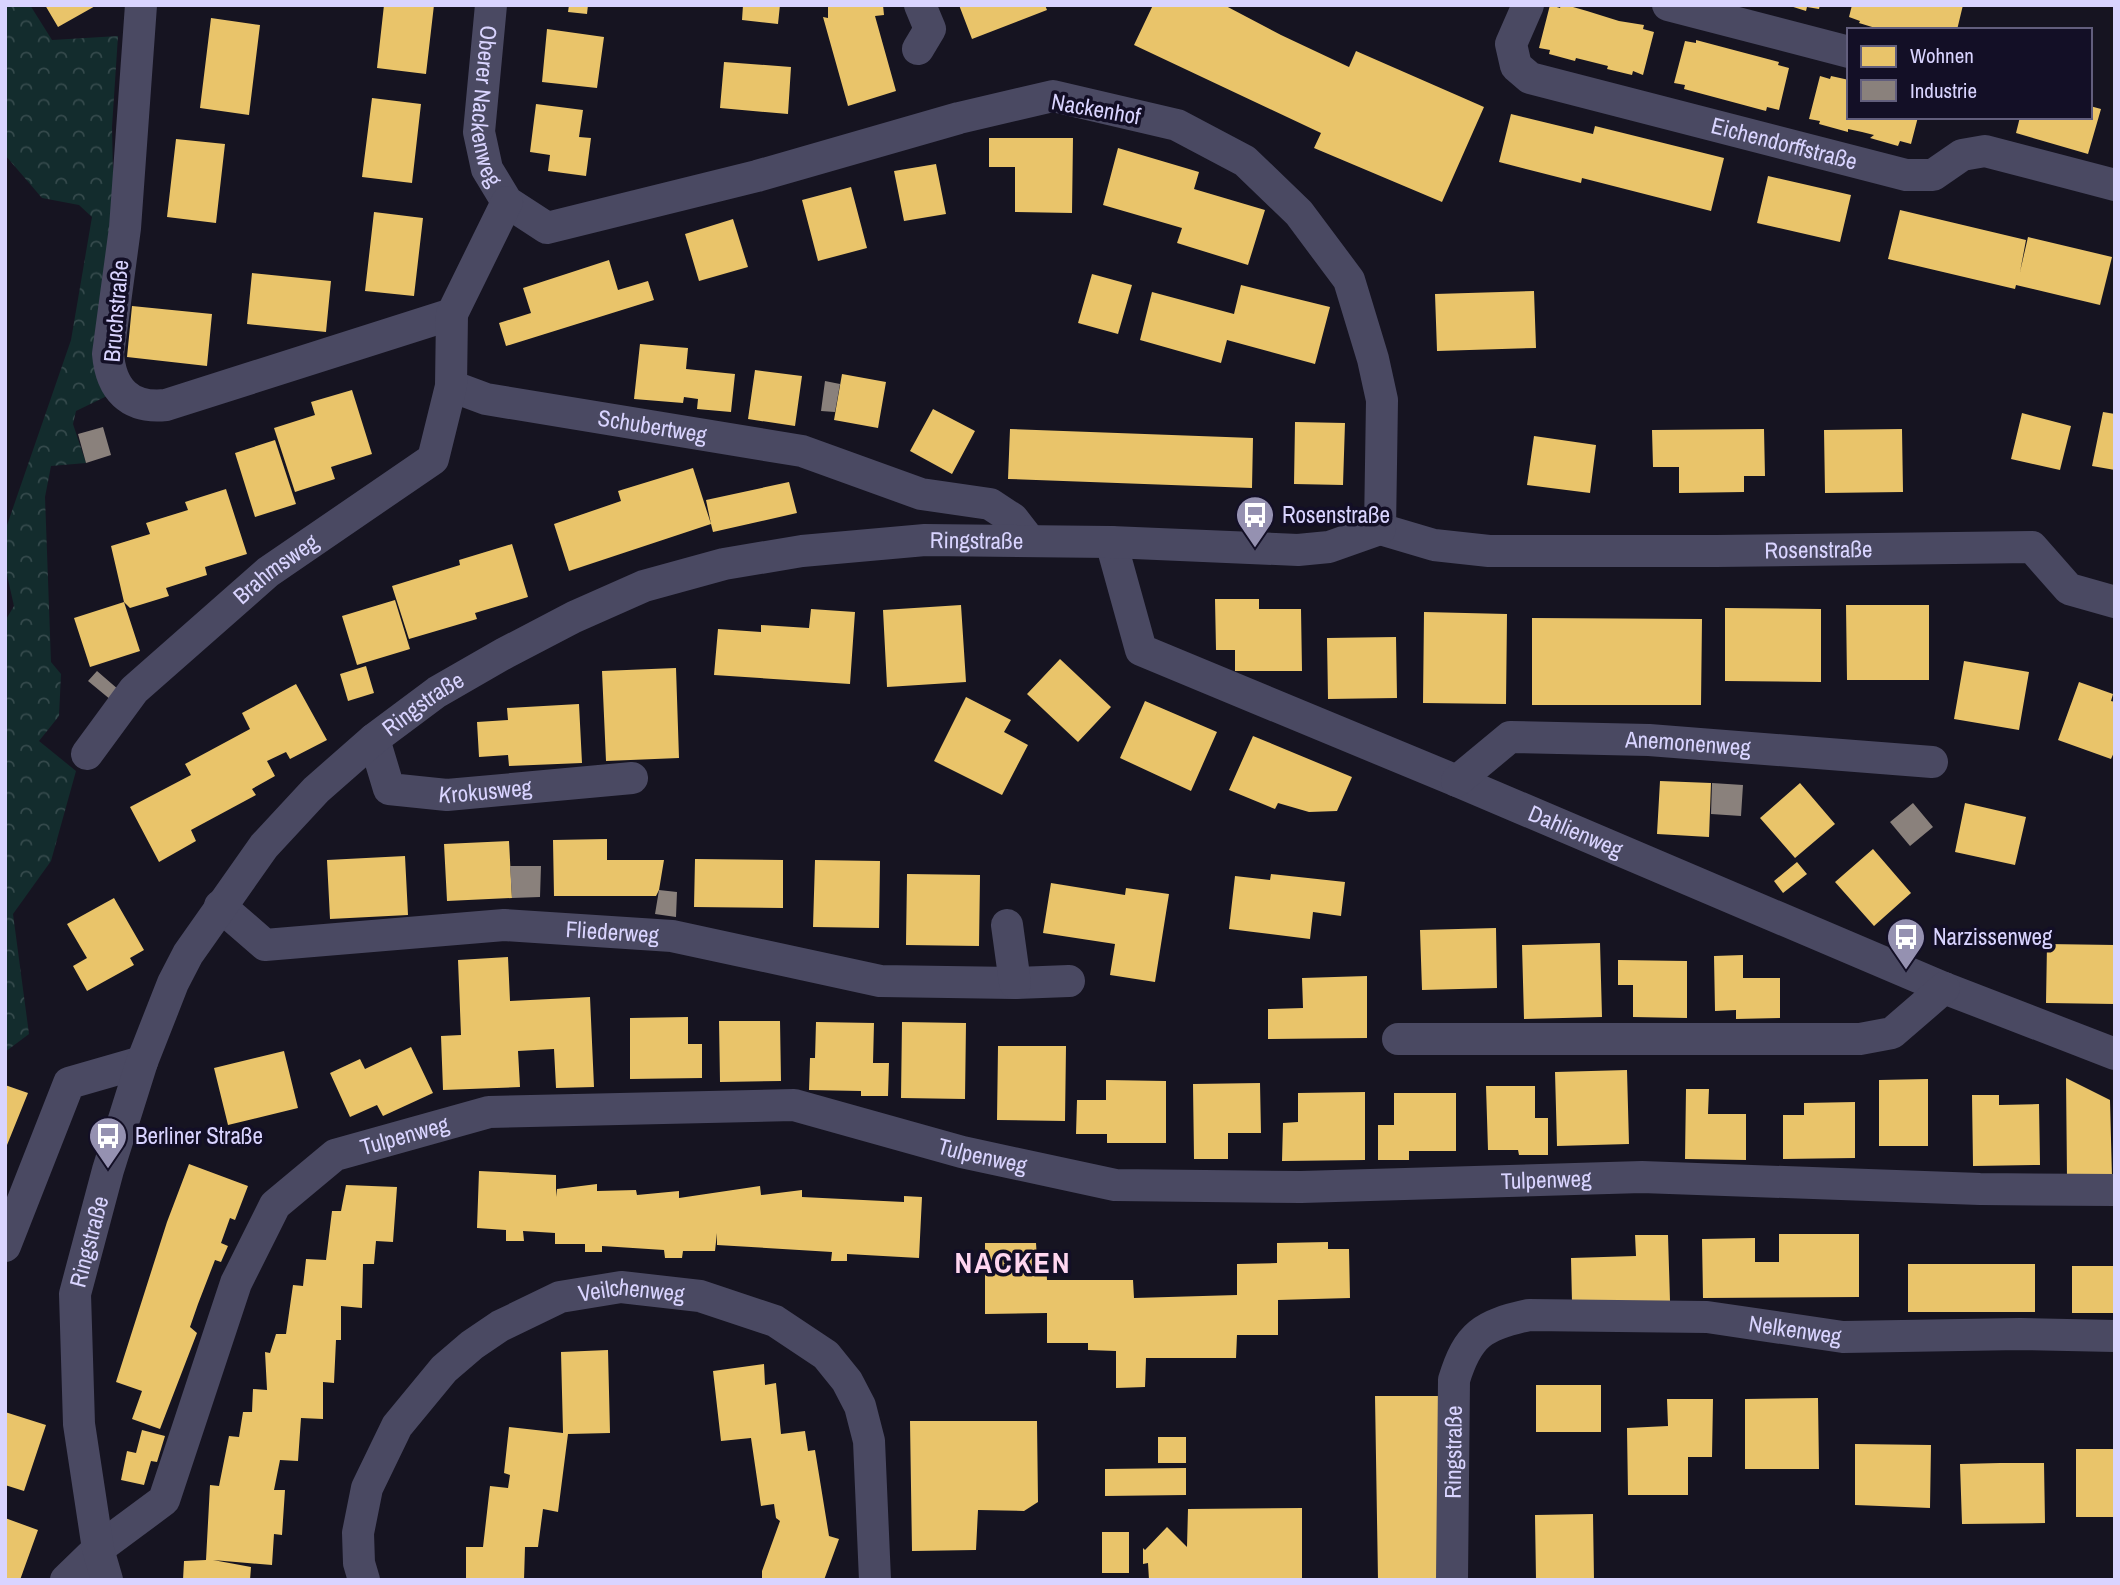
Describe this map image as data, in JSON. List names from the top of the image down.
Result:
{
  "streets": {
    "street": [
      "Oberer Nackenweg",
      "Nackenhof",
      "Eichendorffstraße",
      "Bruchstraße",
      "Schubertweg",
      "Ringstraße",
      "Rosenstraße",
      "Brahmsweg",
      "Anemonenweg",
      "Krokusweg",
      "Dahlienweg",
      "Fliederweg",
      "Tulpenweg",
      "Veilchenweg",
      "Nelkenweg"
    ]
  },
  "crossings": [
    ["Oberer Nackenweg", "Nackenhof"],
    ["Nackenhof", "Ringstraße"],
    ["Nackenhof", "Rosenstraße"],
    ["Schubertweg", "Ringstraße"],
    ["Schubertweg", "Brahmsweg"],
    ["Ringstraße", "Rosenstraße"],
    ["Ringstraße", "Krokusweg"],
    ["Ringstraße", "Dahlienweg"],
    ["Ringstraße", "Fliederweg"],
    ["Ringstraße", "Tulpenweg"],
    ["Ringstraße", "Nelkenweg"],
    ["Anemonenweg", "Dahlienweg"]
  ],
  "districts": ["NACKEN"],
  "places": {
    "bus stop": ["Rosenstraße", "Narzissenweg", "Berliner Straße"]
  },
  "legend": ["Wohnen", "Industrie"]
}
